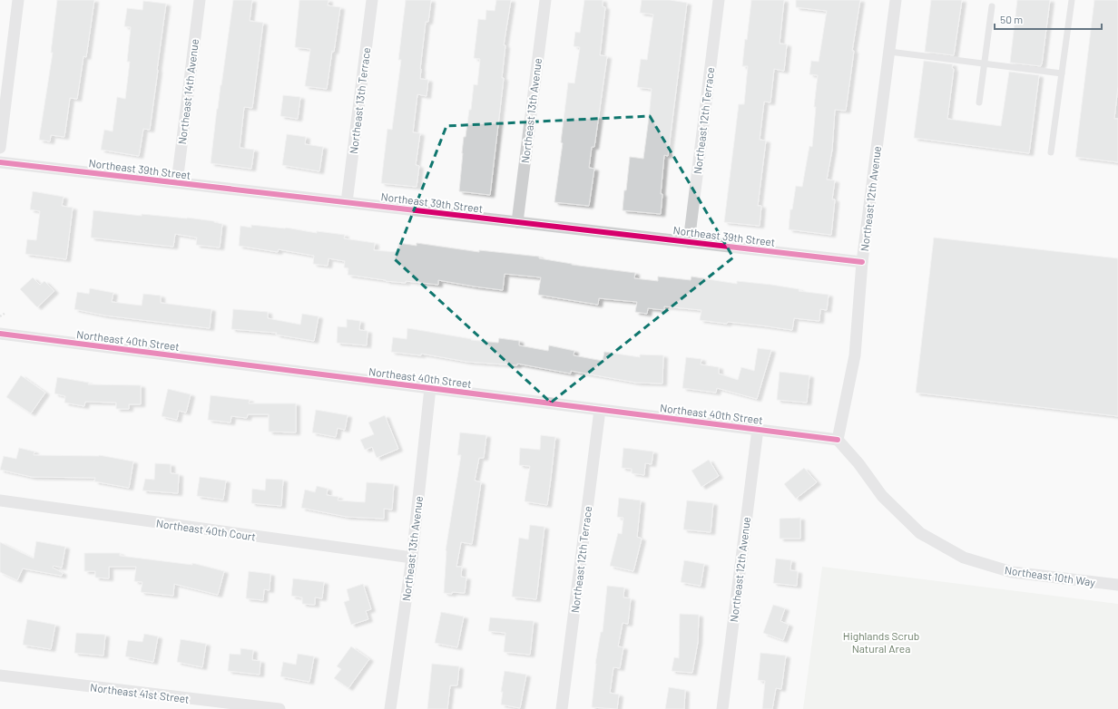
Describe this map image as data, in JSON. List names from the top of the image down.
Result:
{
  "streets": {
    "street": [
      "Northeast 14th Avenue",
      "Northeast 13th Terrace",
      "Northeast 13th Avenue",
      "Northeast 12th Terrace",
      "Northeast 39th Street",
      "Northeast 12th Avenue",
      "Northeast 40th Street",
      "Northeast 40th Court",
      "Northeast 10th Way",
      "Northeast 41st Street"
    ]
  },
  "crossings": [
    ["Northeast 14th Avenue", "Northeast 39th Street"],
    ["Northeast 13th Terrace", "Northeast 39th Street"],
    ["Northeast 13th Avenue", "Northeast 39th Street"],
    ["Northeast 13th Avenue", "Northeast 40th Street"],
    ["Northeast 13th Avenue", "Northeast 40th Court"],
    ["Northeast 12th Terrace", "Northeast 39th Street"],
    ["Northeast 12th Terrace", "Northeast 40th Street"],
    ["Northeast 39th Street", "Northeast 12th Avenue"],
    ["Northeast 12th Avenue", "Northeast 40th Street"],
    ["Northeast 12th Avenue", "Northeast 10th Way"],
    ["Northeast 40th Street", "Northeast 10th Way"]
  ],
  "parks": ["Highlands Scrub Natural Area"],
  "scale_bar": "50 m"
}
